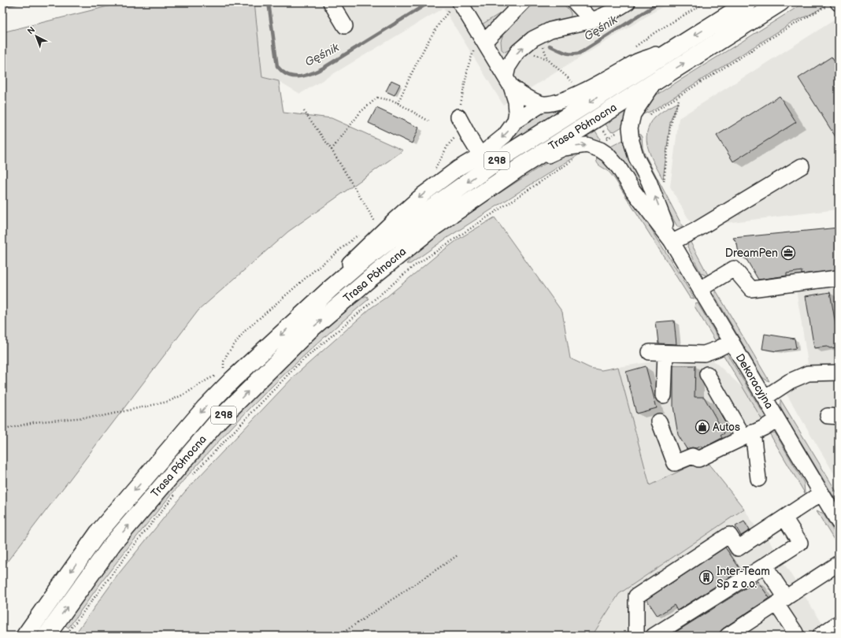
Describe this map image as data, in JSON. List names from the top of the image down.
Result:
{
  "streets": {
    "main road": ["Trasa Północna", "298"],
    "street": ["Dekoracyjna"]
  },
  "crossings": [
    ["Trasa Północna", "Dekoracyjna"]
  ],
  "water": ["Gęśnik"],
  "places": {
    "office": ["DreamPen"],
    "shop": ["Autos"],
    "building": ["Inter-Team Sp z o.o."]
  },
  "north": "top left"
}
